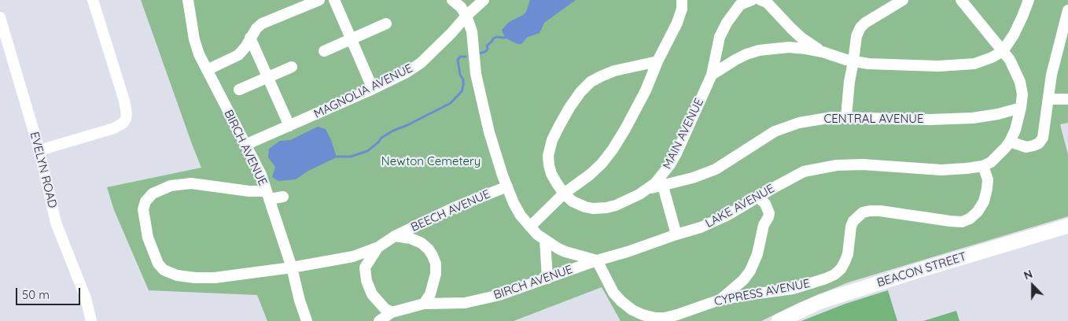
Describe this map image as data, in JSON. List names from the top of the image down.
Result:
{
  "streets": {
    "main road": ["BEACON STREET"],
    "street": [
      "MAGNOLIA AVENUE",
      "CENTRAL AVENUE",
      "MAIN AVENUE",
      "BIRCH AVENUE",
      "EVELYN ROAD",
      "LAKE AVENUE",
      "BEECH AVENUE",
      "CYPRESS AVENUE"
    ]
  },
  "crossings": [
    ["MAGNOLIA AVENUE", "BIRCH AVENUE"],
    ["CENTRAL AVENUE", "MAIN AVENUE"],
    ["CENTRAL AVENUE", "LAKE AVENUE"],
    ["BIRCH AVENUE", "LAKE AVENUE"],
    ["BIRCH AVENUE", "BEECH AVENUE"],
    ["BIRCH AVENUE", "CYPRESS AVENUE"],
    ["LAKE AVENUE", "CYPRESS AVENUE"]
  ],
  "parks": ["Newton Cemetery"],
  "scale_bar": "50 m",
  "north": "top"
}
